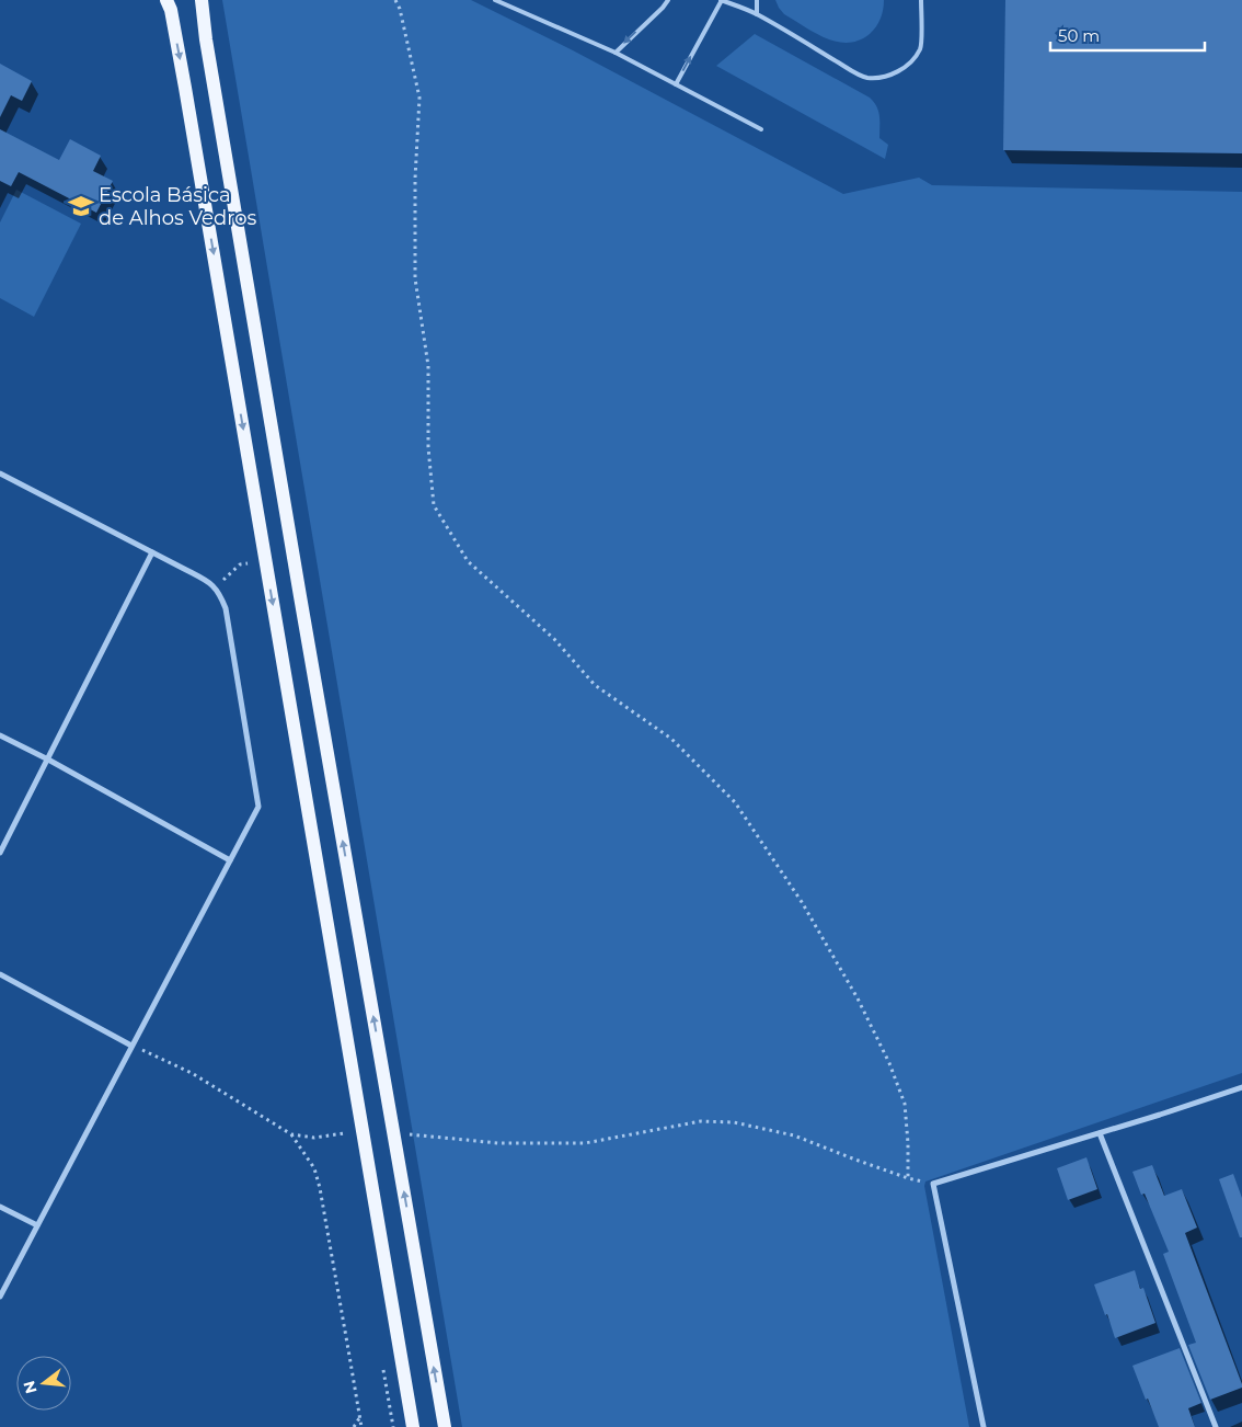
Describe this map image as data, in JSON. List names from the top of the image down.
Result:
{
  "places": {
    "school or university": ["Escola Básica de Alhos Vedros"]
  },
  "scale_bar": "50 m",
  "north": "left"
}
